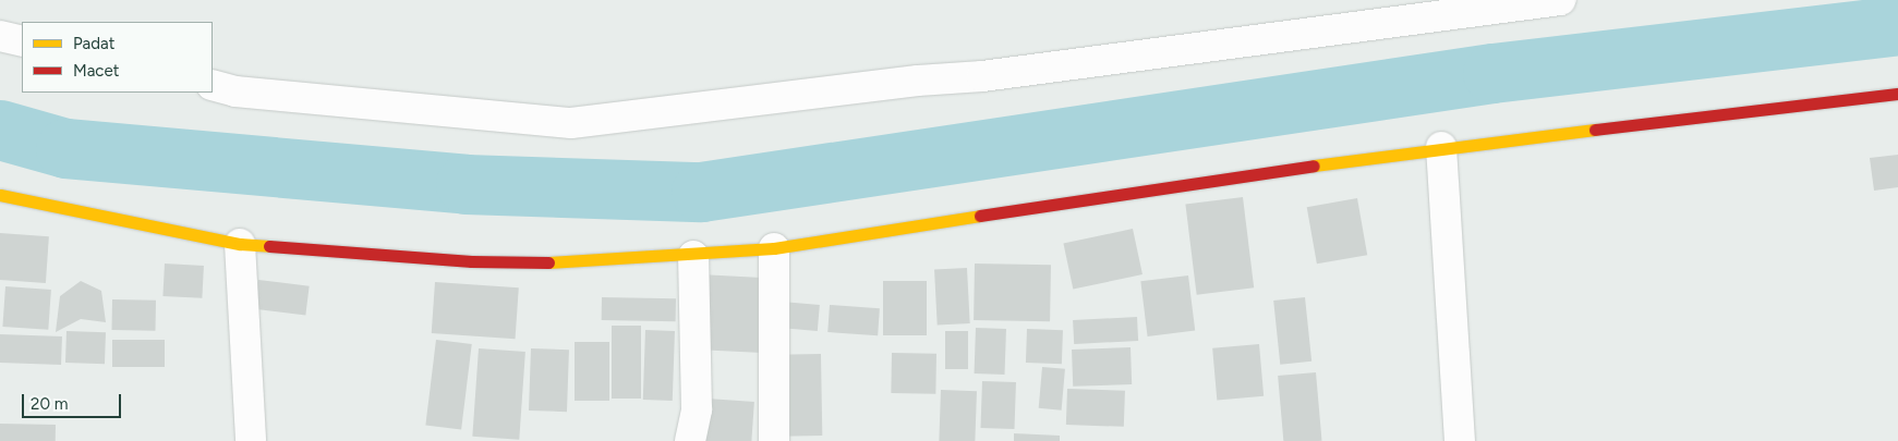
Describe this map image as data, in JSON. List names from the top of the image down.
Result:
{
  "legend": ["Padat", "Macet"],
  "scale_bar": "20 m"
}
